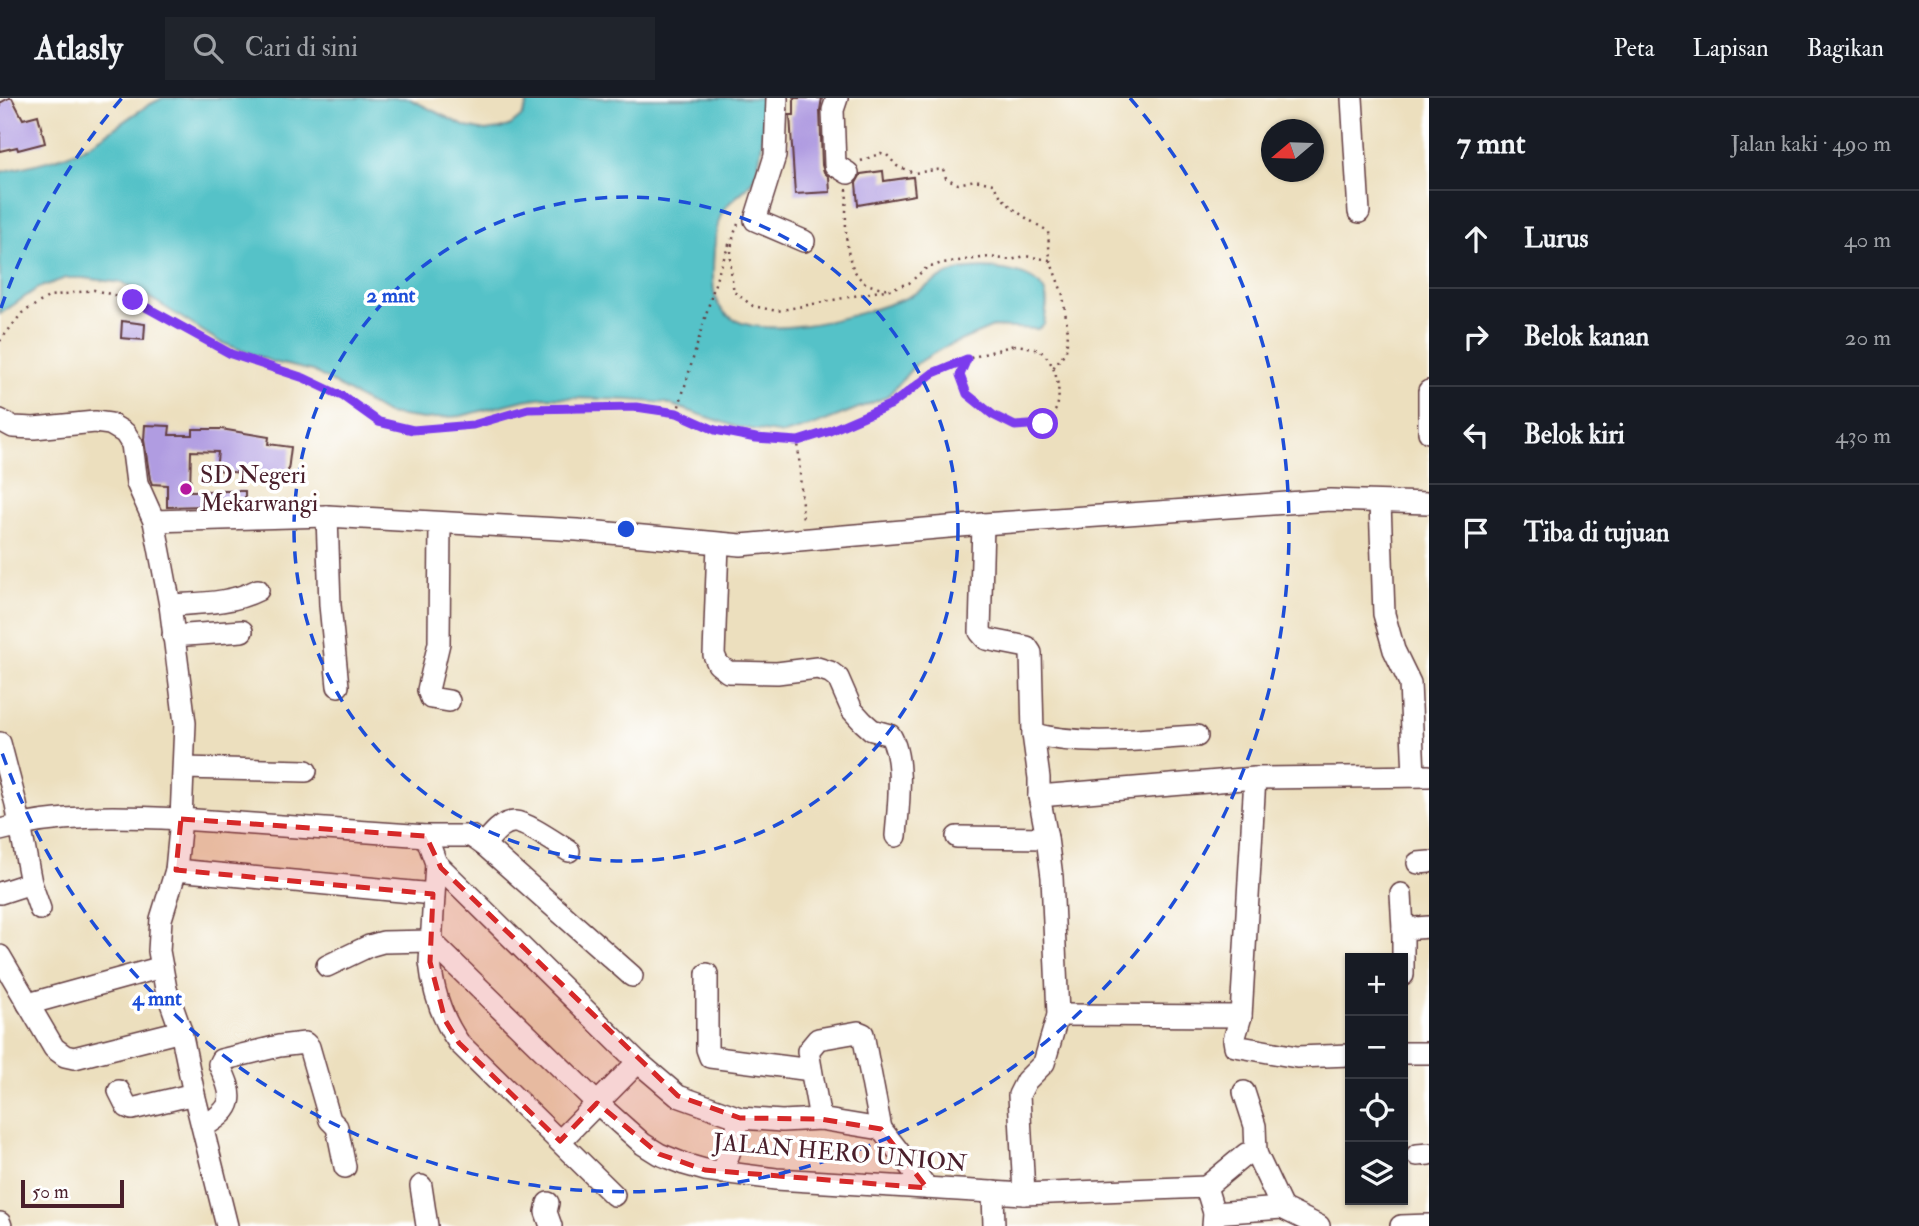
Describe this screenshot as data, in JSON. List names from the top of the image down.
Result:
{
  "streets": {
    "street": ["JALAN HERO UNION"]
  },
  "places": ["SD Negeri Mekarwangi"],
  "scale_bar": "50 m",
  "north": "left",
  "page": {
    "header": "Atlasly",
    "search": "Cari di sini",
    "nav": ["Peta", "Lapisan", "Bagikan"],
    "heading": ["7 mnt", "Jalan kaki · 490 m"],
    "list": [
      ["Lurus", "40 m"],
      ["Belok kanan", "20 m"],
      ["Belok kiri", "430 m"],
      "Tiba di tujuan"
    ],
    "map_buttons": ["+", "−"],
    "scale": "50 m"
  },
  "rings": ["2 mnt", "4 mnt"]
}
